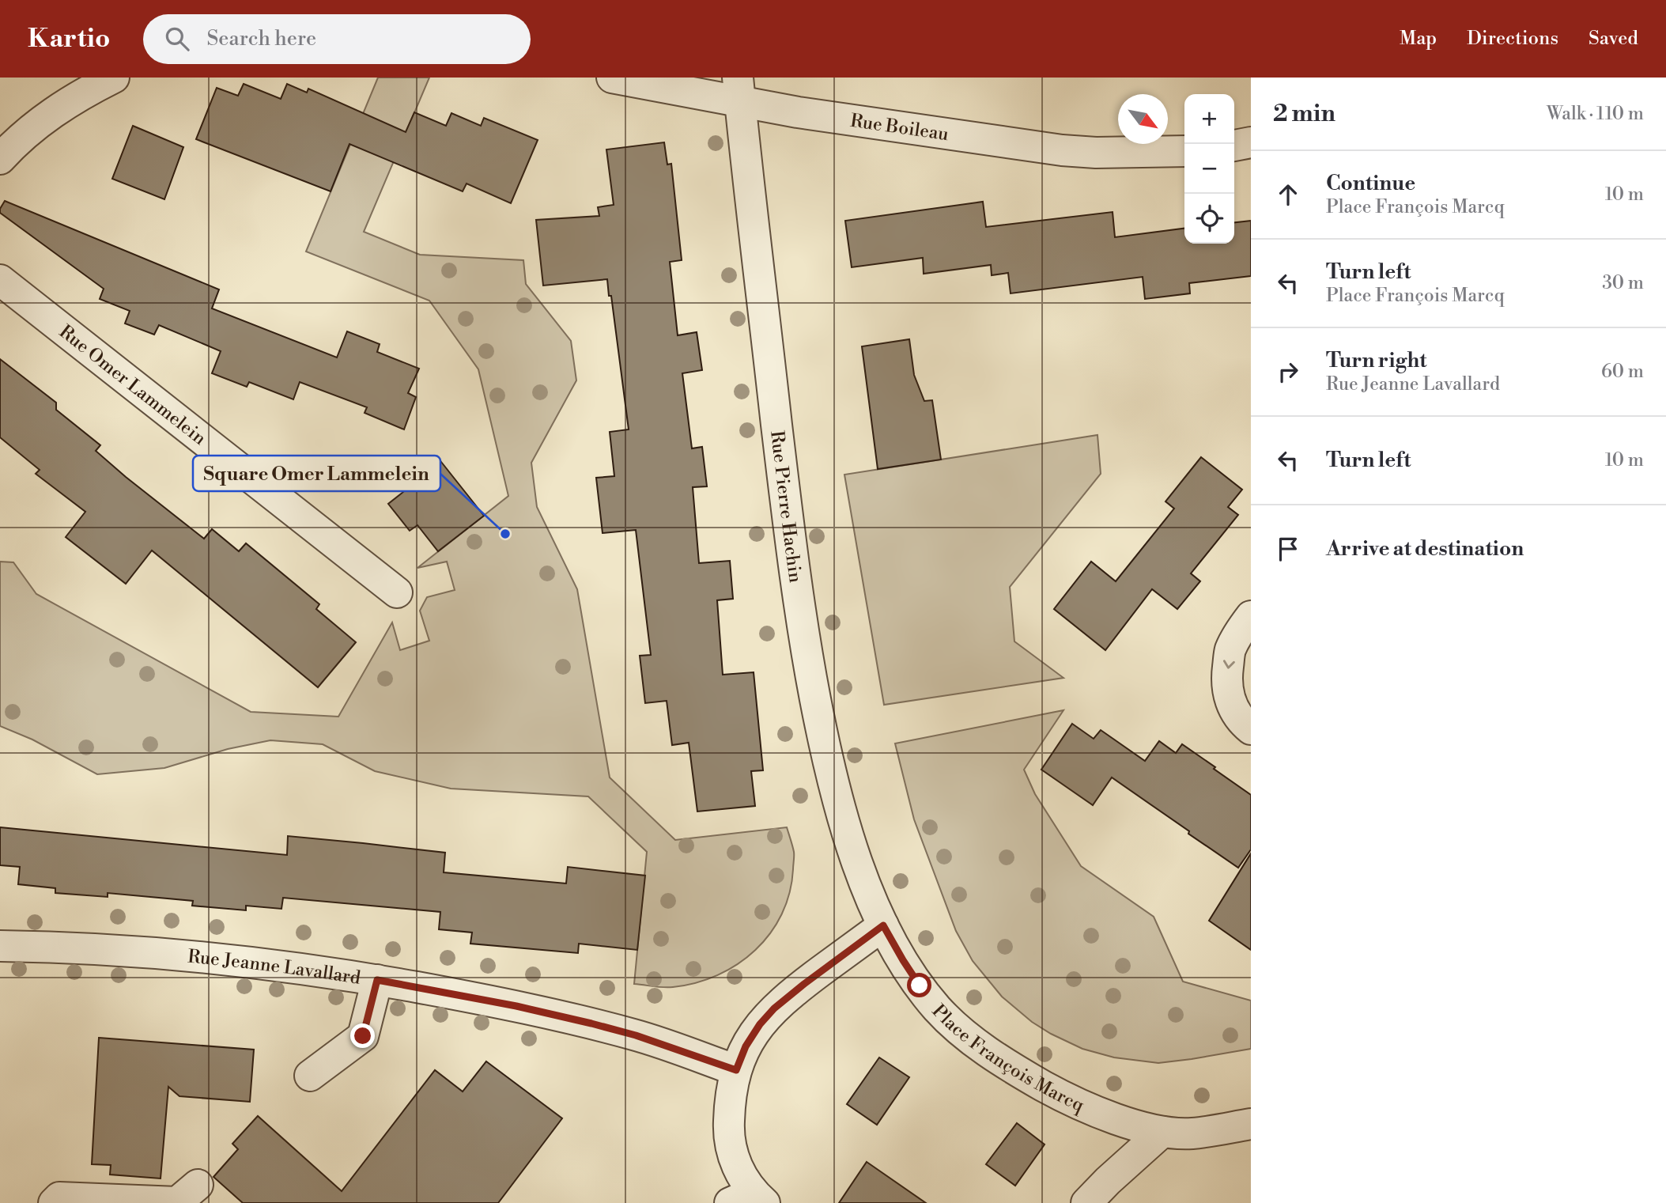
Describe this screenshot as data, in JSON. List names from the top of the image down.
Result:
{
  "streets": {
    "street": [
      "Rue Boileau",
      "Rue Omer Lammelein",
      "Rue Pierre Hachin",
      "Rue Jeanne Lavallard",
      "Place François Marcq"
    ]
  },
  "crossings": [
    ["Rue Boileau", "Rue Pierre Hachin"],
    ["Rue Pierre Hachin", "Place François Marcq"]
  ],
  "places": ["Square Omer Lammelein"],
  "north": "bottom right",
  "page": {
    "header": "Kartio",
    "search": "Search here",
    "nav": ["Map", "Directions", "Saved"],
    "heading": ["2 min", "Walk · 110 m"],
    "map_buttons": ["+", "−"],
    "list": [
      ["Continue", "Place François Marcq", "10 m"],
      ["Turn left", "Place François Marcq", "30 m"],
      ["Turn right", "Rue Jeanne Lavallard", "60 m"],
      ["Turn left", "10 m"],
      "Arrive at destination"
    ]
  }
}
